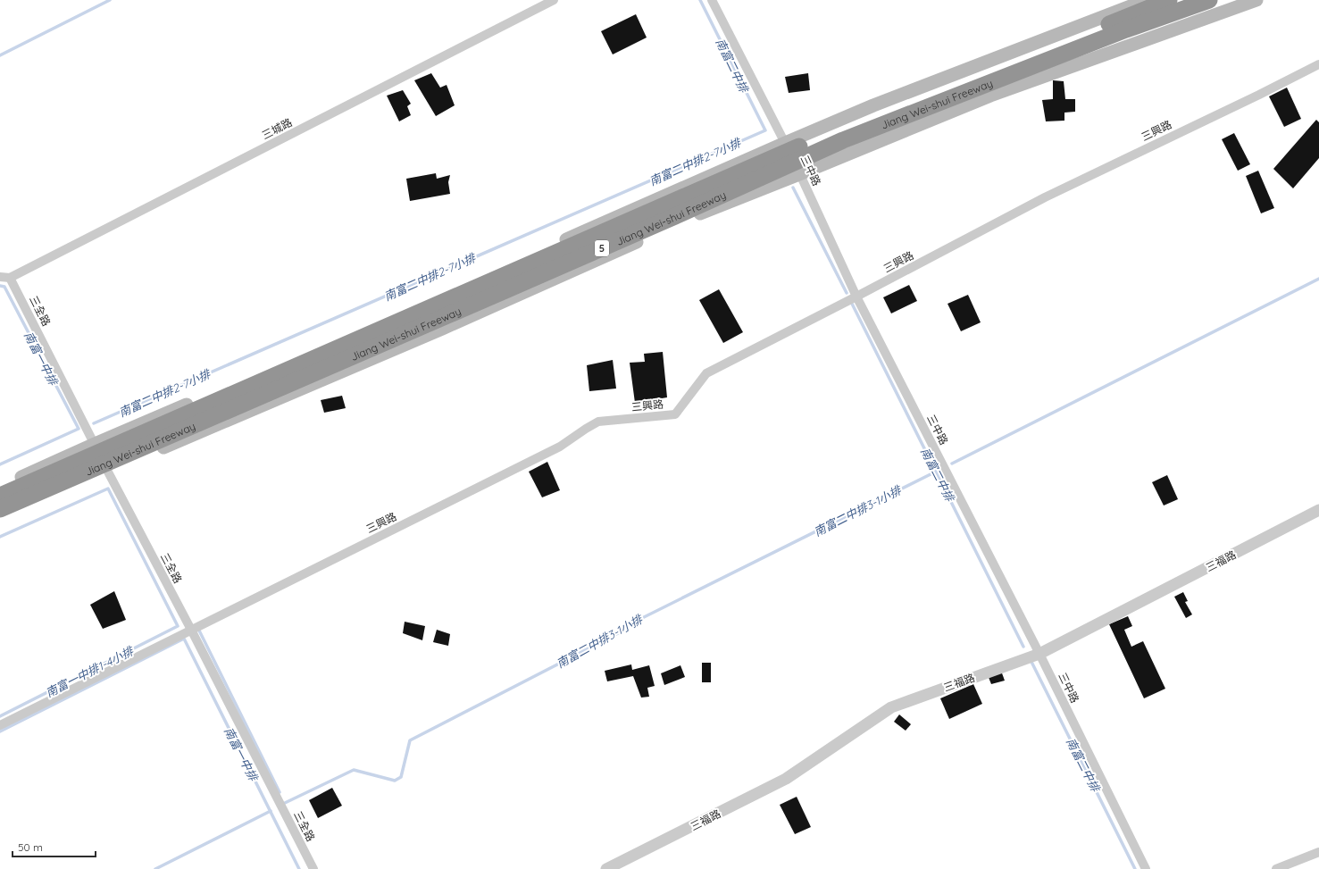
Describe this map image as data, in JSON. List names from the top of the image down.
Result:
{
  "streets": {
    "highway": ["Jiang Wei-shui Freeway", "5"],
    "street": [
      "三城路",
      "三興路",
      "三中路",
      "三全路",
      "三福路"
    ]
  },
  "crossings": [
    ["三城路", "三全路"],
    ["三興路", "三中路"],
    ["三興路", "三全路"],
    ["三中路", "三福路"]
  ],
  "water": [
    "南富二中排",
    "南富二中排2-7小排",
    "南富一中排",
    "南富二中排3-1小排",
    "南富一中排1-4小排"
  ],
  "scale_bar": "50 m"
}
